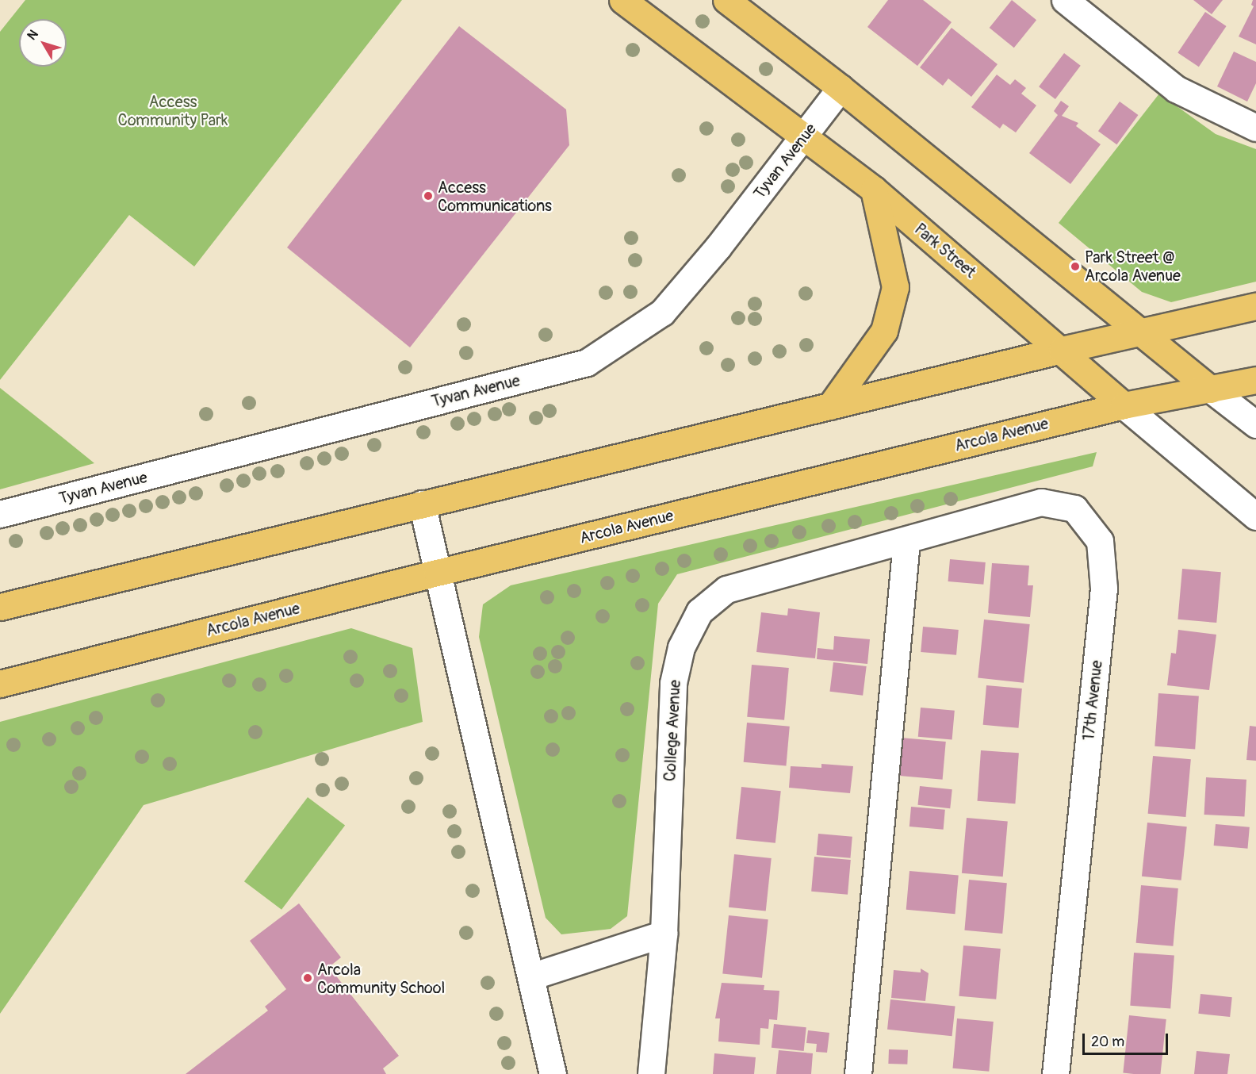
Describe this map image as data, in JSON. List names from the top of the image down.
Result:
{
  "streets": {
    "main road": ["Park Street", "Arcola Avenue"],
    "street": ["Tyvan Avenue", "17th Avenue", "College Avenue"]
  },
  "crossings": [
    ["Tyvan Avenue", "Park Street"],
    ["Park Street", "Arcola Avenue"],
    ["17th Avenue", "College Avenue"]
  ],
  "parks": ["Access Community Park"],
  "places": ["Access Communications", "Park Street @ Arcola Avenue", "Arcola Community School"],
  "scale_bar": "20 m",
  "north": "top left"
}
